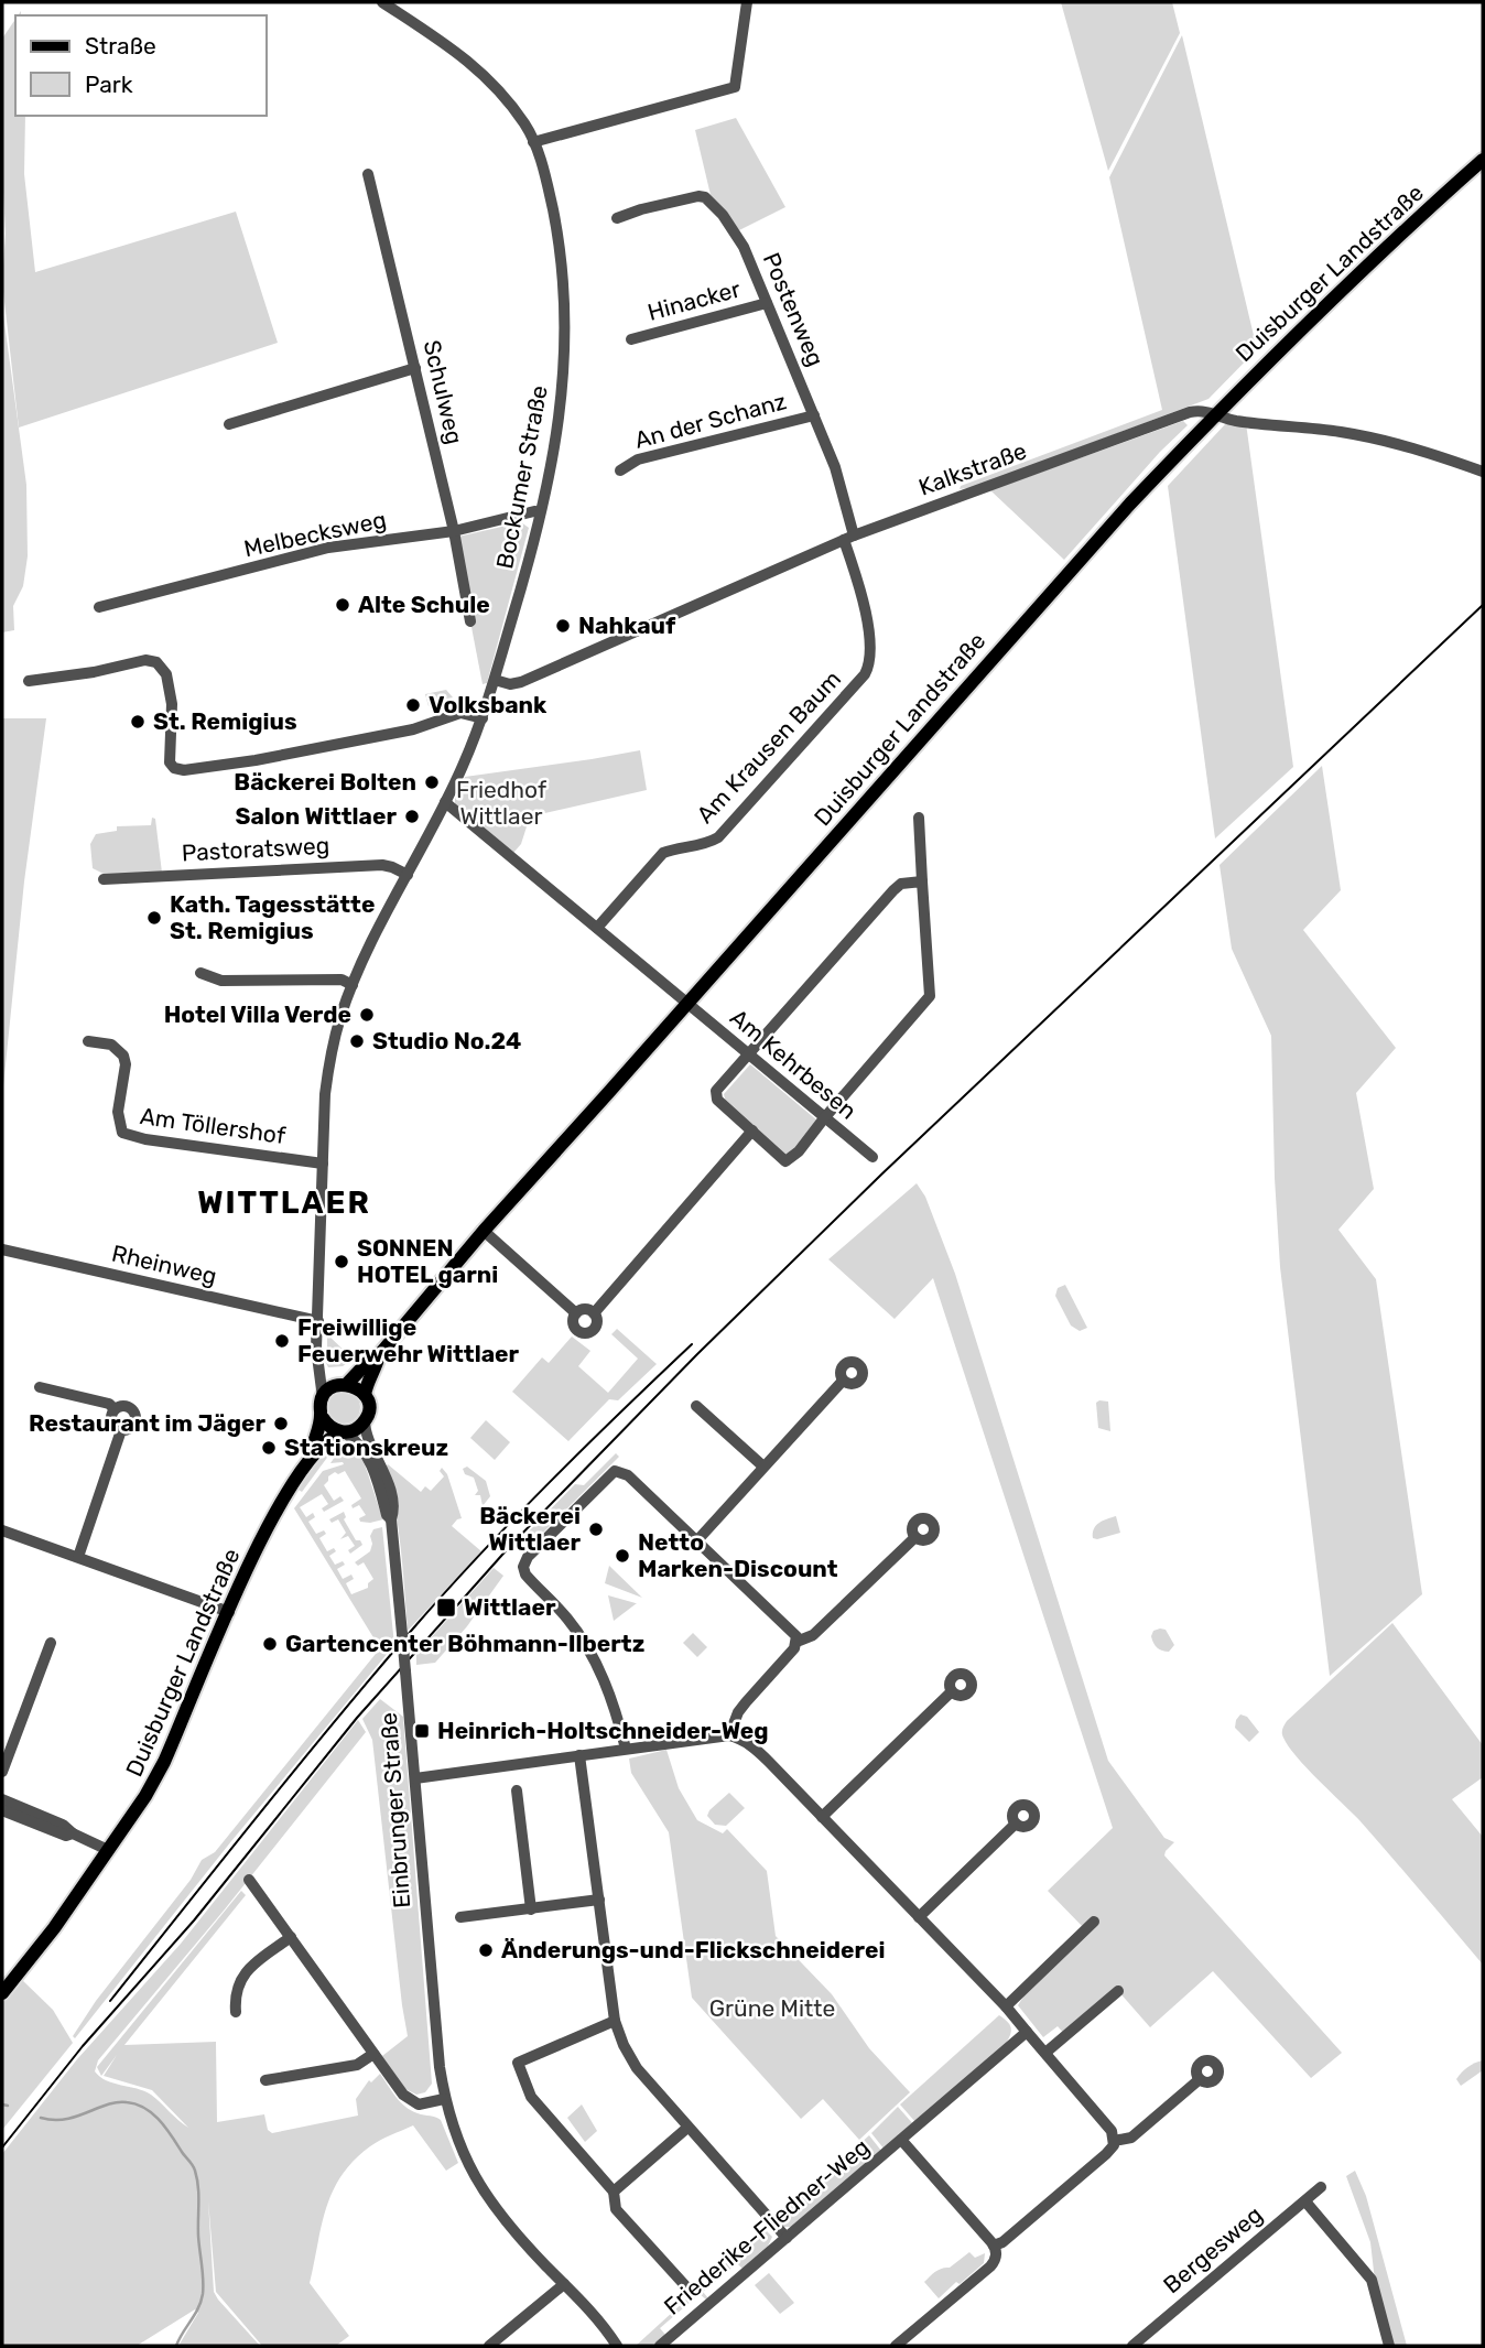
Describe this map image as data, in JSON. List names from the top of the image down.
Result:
{
  "streets": {
    "main road": ["Duisburger Landstraße"],
    "street": [
      "Hinacker",
      "Postenweg",
      "Schulweg",
      "An der Schanz",
      "Kalkstraße",
      "Bockumer Straße",
      "Melbecksweg",
      "Am Krausen Baum",
      "Pastoratsweg",
      "Am Kehrbesen",
      "Am Töllershof",
      "Rheinweg",
      "Einbrunger Straße",
      "Friederike-Fliedner-Weg",
      "Bergesweg"
    ]
  },
  "crossings": [
    ["Duisburger Landstraße", "Kalkstraße"],
    ["Duisburger Landstraße", "Bockumer Straße"],
    ["Duisburger Landstraße", "Am Kehrbesen"],
    ["Duisburger Landstraße", "Einbrunger Straße"],
    ["Hinacker", "Postenweg"],
    ["Postenweg", "An der Schanz"],
    ["Postenweg", "Kalkstraße"],
    ["Postenweg", "Am Krausen Baum"],
    ["Schulweg", "Melbecksweg"],
    ["Kalkstraße", "Bockumer Straße"],
    ["Kalkstraße", "Am Krausen Baum"],
    ["Bockumer Straße", "Melbecksweg"],
    ["Bockumer Straße", "Pastoratsweg"],
    ["Bockumer Straße", "Am Kehrbesen"],
    ["Bockumer Straße", "Am Töllershof"],
    ["Bockumer Straße", "Rheinweg"],
    ["Bockumer Straße", "Einbrunger Straße"],
    ["Am Krausen Baum", "Am Kehrbesen"]
  ],
  "districts": ["WITTLAER"],
  "parks": ["Friedhof Wittlaer", "Grüne Mitte"],
  "places": {
    "other": [
      "Alte Schule",
      "Nahkauf",
      "Volksbank",
      "St. Remigius",
      "Bäckerei Bolten",
      "Salon Wittlaer",
      "Kath. Tagesstätte St. Remigius",
      "Hotel Villa Verde",
      "Studio No.24",
      "SONNEN HOTEL garni",
      "Freiwillige Feuerwehr Wittlaer",
      "Restaurant im Jäger",
      "Stationskreuz",
      "Bäckerei Wittlaer",
      "Netto Marken-Discount",
      "Gartencenter Böhmann-Ilbertz",
      "Änderungs-und-Flickschneiderei"
    ],
    "transit": ["Wittlaer", "Heinrich-Holtschneider-Weg"]
  },
  "legend": ["Straße", "Park"]
}
